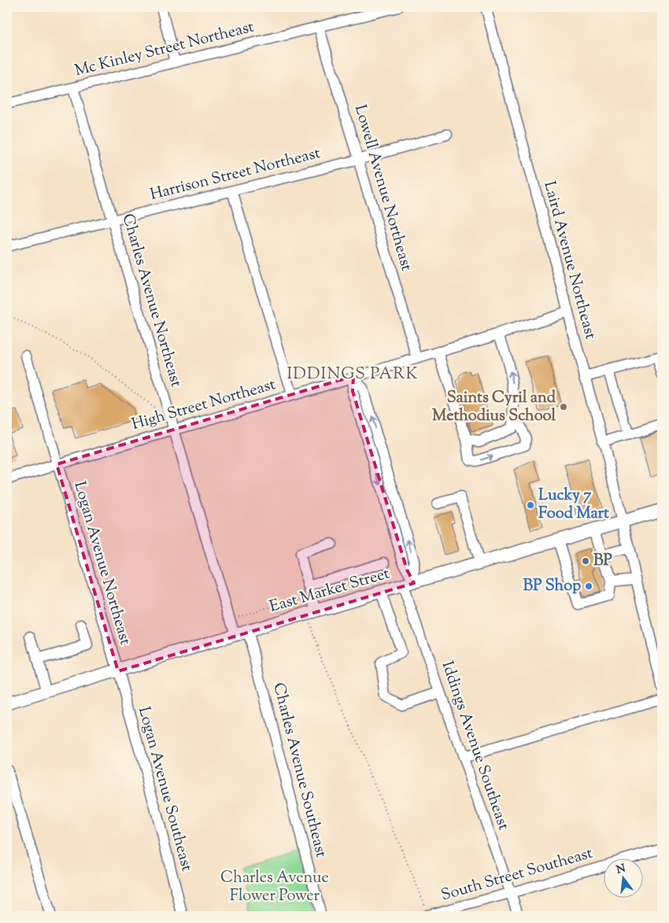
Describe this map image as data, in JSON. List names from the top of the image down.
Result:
{
  "streets": {
    "main road": ["East Market Street"],
    "street": [
      "Mc Kinley Street Northeast",
      "Harrison Street Northeast",
      "Lowell Avenue Northeast",
      "Laird Avenue Northeast",
      "Charles Avenue Northeast",
      "High Street Northeast",
      "Logan Avenue Northeast",
      "Iddings Avenue Southeast",
      "Charles Avenue Southeast",
      "Logan Avenue Southeast",
      "South Street Southeast"
    ]
  },
  "crossings": [
    ["Mc Kinley Street Northeast", "Lowell Avenue Northeast"],
    ["Mc Kinley Street Northeast", "Charles Avenue Northeast"],
    ["Harrison Street Northeast", "Lowell Avenue Northeast"],
    ["Harrison Street Northeast", "Charles Avenue Northeast"],
    ["Lowell Avenue Northeast", "High Street Northeast"],
    ["Laird Avenue Northeast", "High Street Northeast"],
    ["Laird Avenue Northeast", "East Market Street"],
    ["Charles Avenue Northeast", "High Street Northeast"],
    ["Charles Avenue Northeast", "East Market Street"],
    ["High Street Northeast", "Logan Avenue Northeast"],
    ["High Street Northeast", "Iddings Avenue Southeast"],
    ["Logan Avenue Northeast", "East Market Street"],
    ["Logan Avenue Northeast", "Logan Avenue Southeast"],
    ["East Market Street", "Iddings Avenue Southeast"],
    ["East Market Street", "Charles Avenue Southeast"],
    ["East Market Street", "Logan Avenue Southeast"],
    ["Iddings Avenue Southeast", "South Street Southeast"]
  ],
  "districts": ["IDDINGS PARK"],
  "parks": ["Charles Avenue Flower Power"],
  "places": [
    "Saints Cyril and Methodius School",
    "Lucky 7 Food Mart",
    "BP",
    "BP Shop"
  ],
  "north": "top"
}
